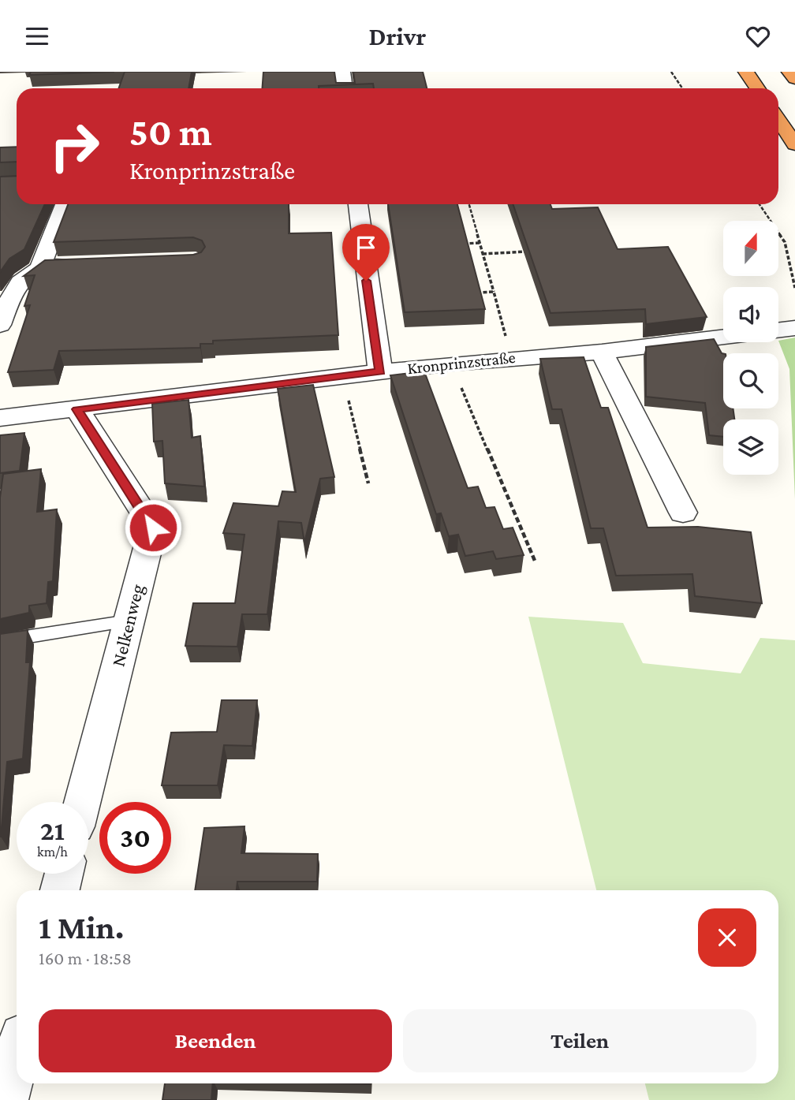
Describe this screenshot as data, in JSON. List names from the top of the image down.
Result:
{
  "streets": {
    "street": ["Kronprinzstraße", "Nelkenweg"]
  },
  "crossings": [
    ["Kronprinzstraße", "Nelkenweg"]
  ],
  "north": "top",
  "page": {
    "header": "Drivr",
    "turn": ["50 m", "Kronprinzstraße"],
    "speed": "21 km/h",
    "limit": "30",
    "heading": ["1 Min.", "160 m · 18:58"],
    "buttons": ["Beenden", "Teilen"]
  }
}
